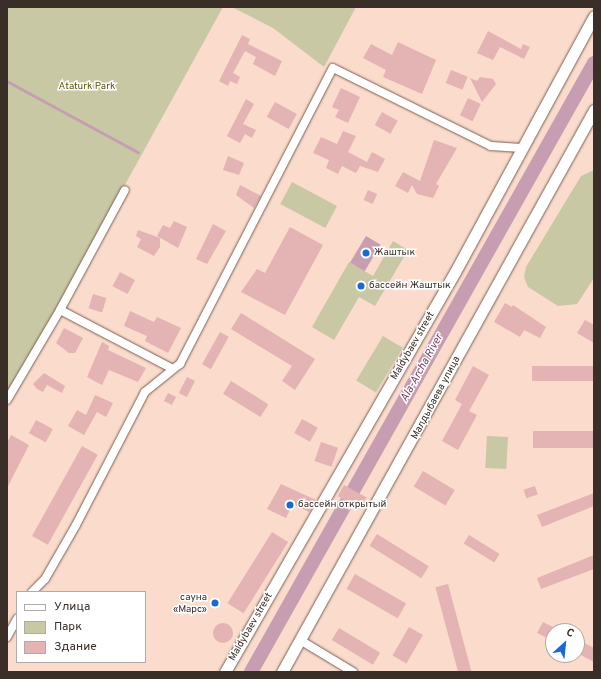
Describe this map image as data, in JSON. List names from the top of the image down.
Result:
{
  "streets": {
    "street": ["Maldybaev street", "Малдыбаева улица"]
  },
  "water": ["Ala-Archa River"],
  "parks": ["Ataturk Park"],
  "places": [
    "Жаштык",
    "бассейн Жаштык",
    "бассейн открытый",
    "сауна «Марс»"
  ],
  "legend": ["Улица", "Парк", "Здание"],
  "north": "top right"
}
